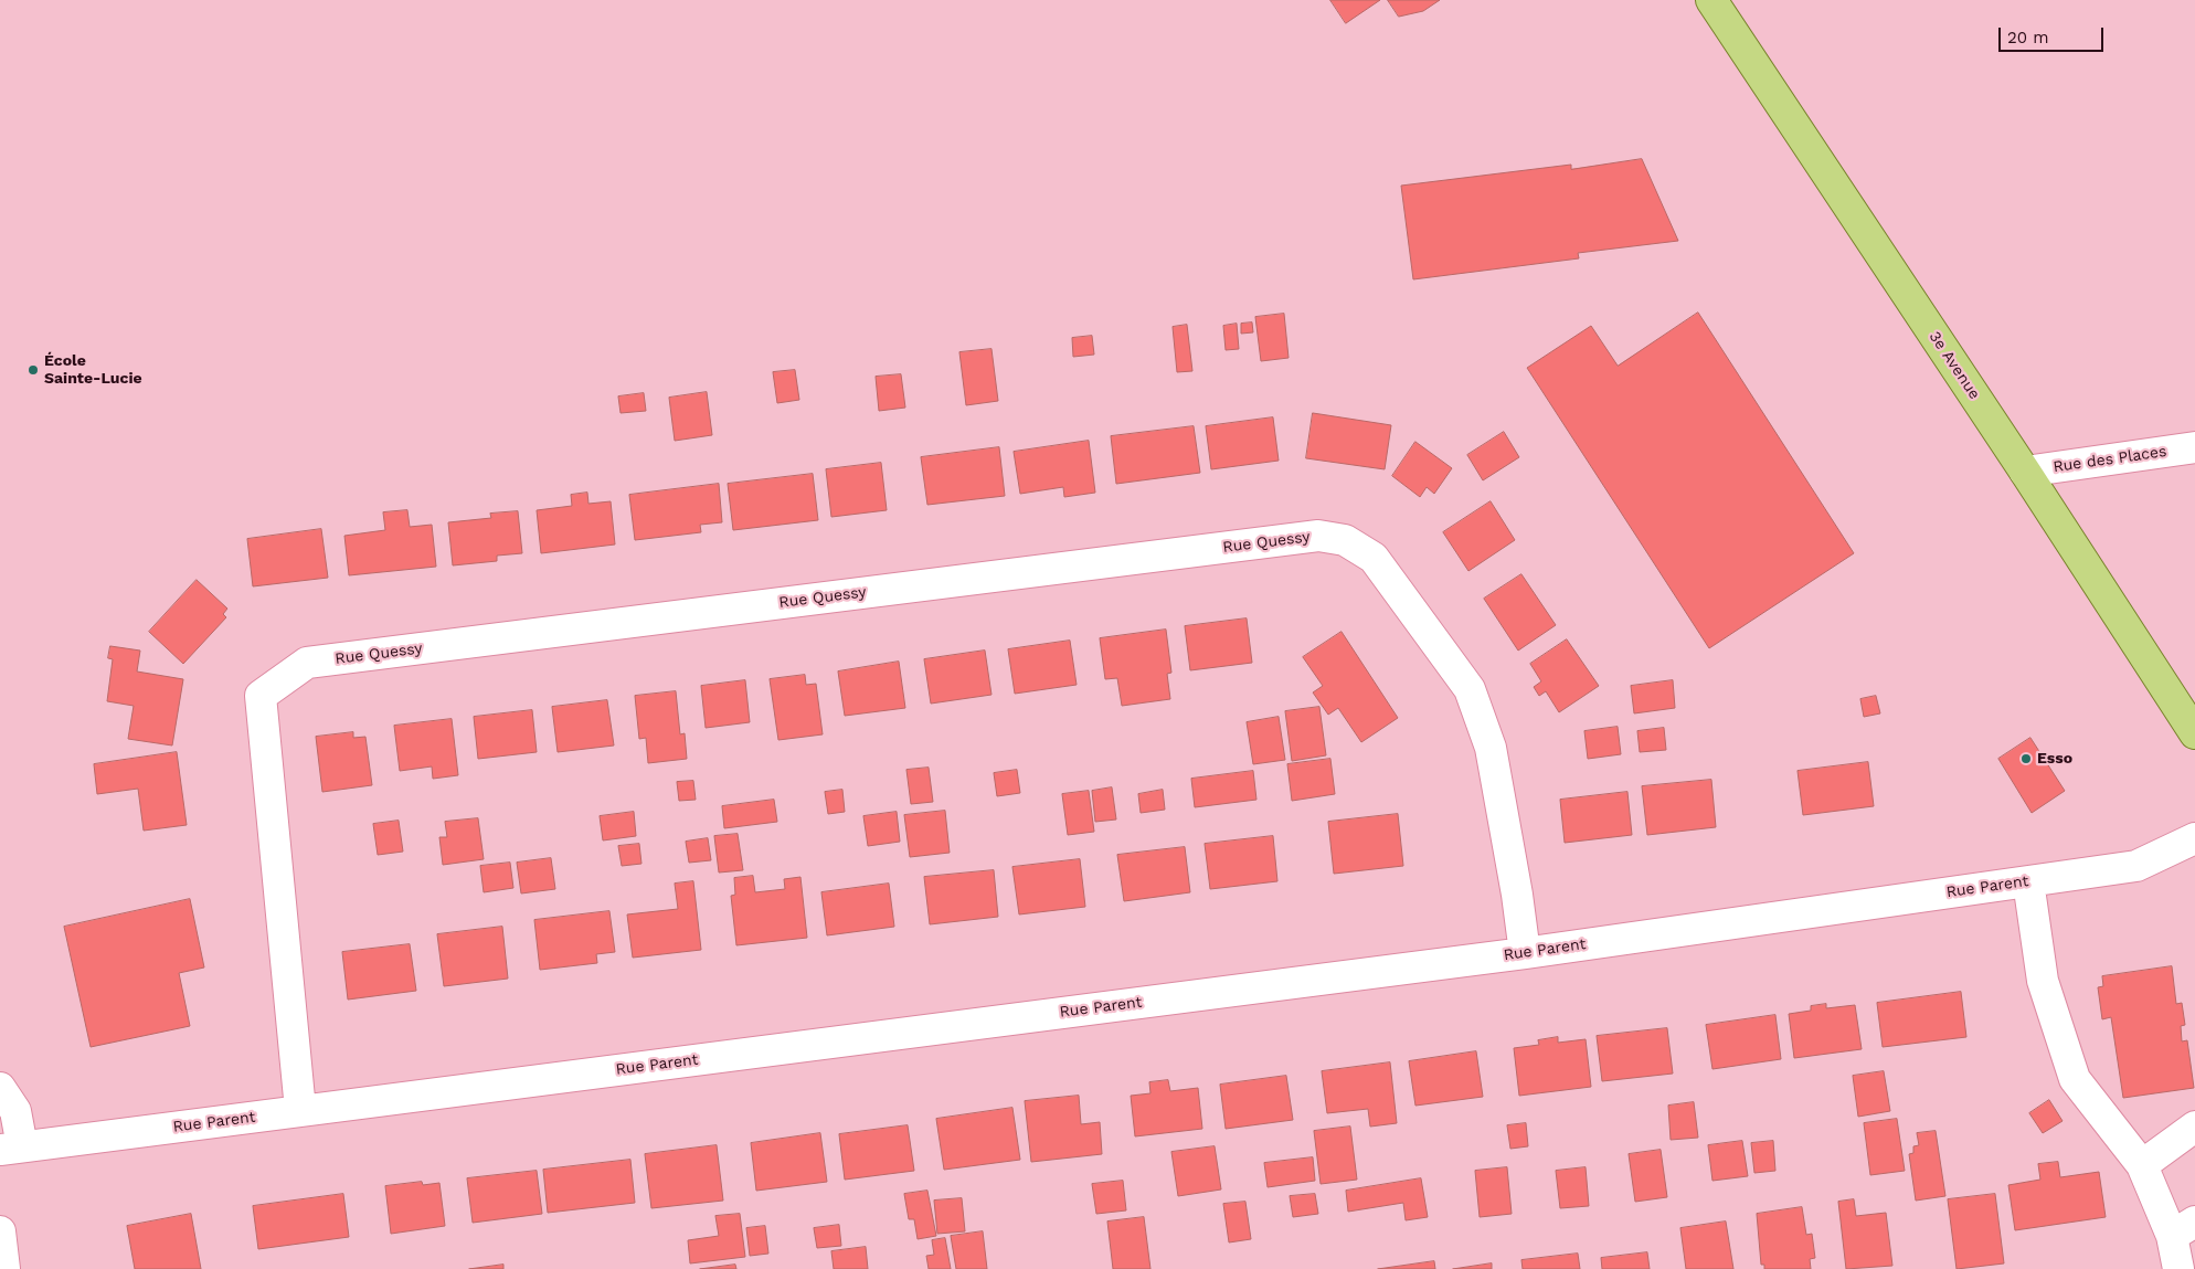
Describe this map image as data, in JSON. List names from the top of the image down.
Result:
{
  "streets": {
    "main road": ["3e Avenue"],
    "street": ["Rue des Places", "Rue Quessy", "Rue Parent"]
  },
  "crossings": [
    ["3e Avenue", "Rue des Places"],
    ["Rue Quessy", "Rue Parent"]
  ],
  "places": ["École Sainte-Lucie", "Esso"],
  "scale_bar": "20 m"
}
